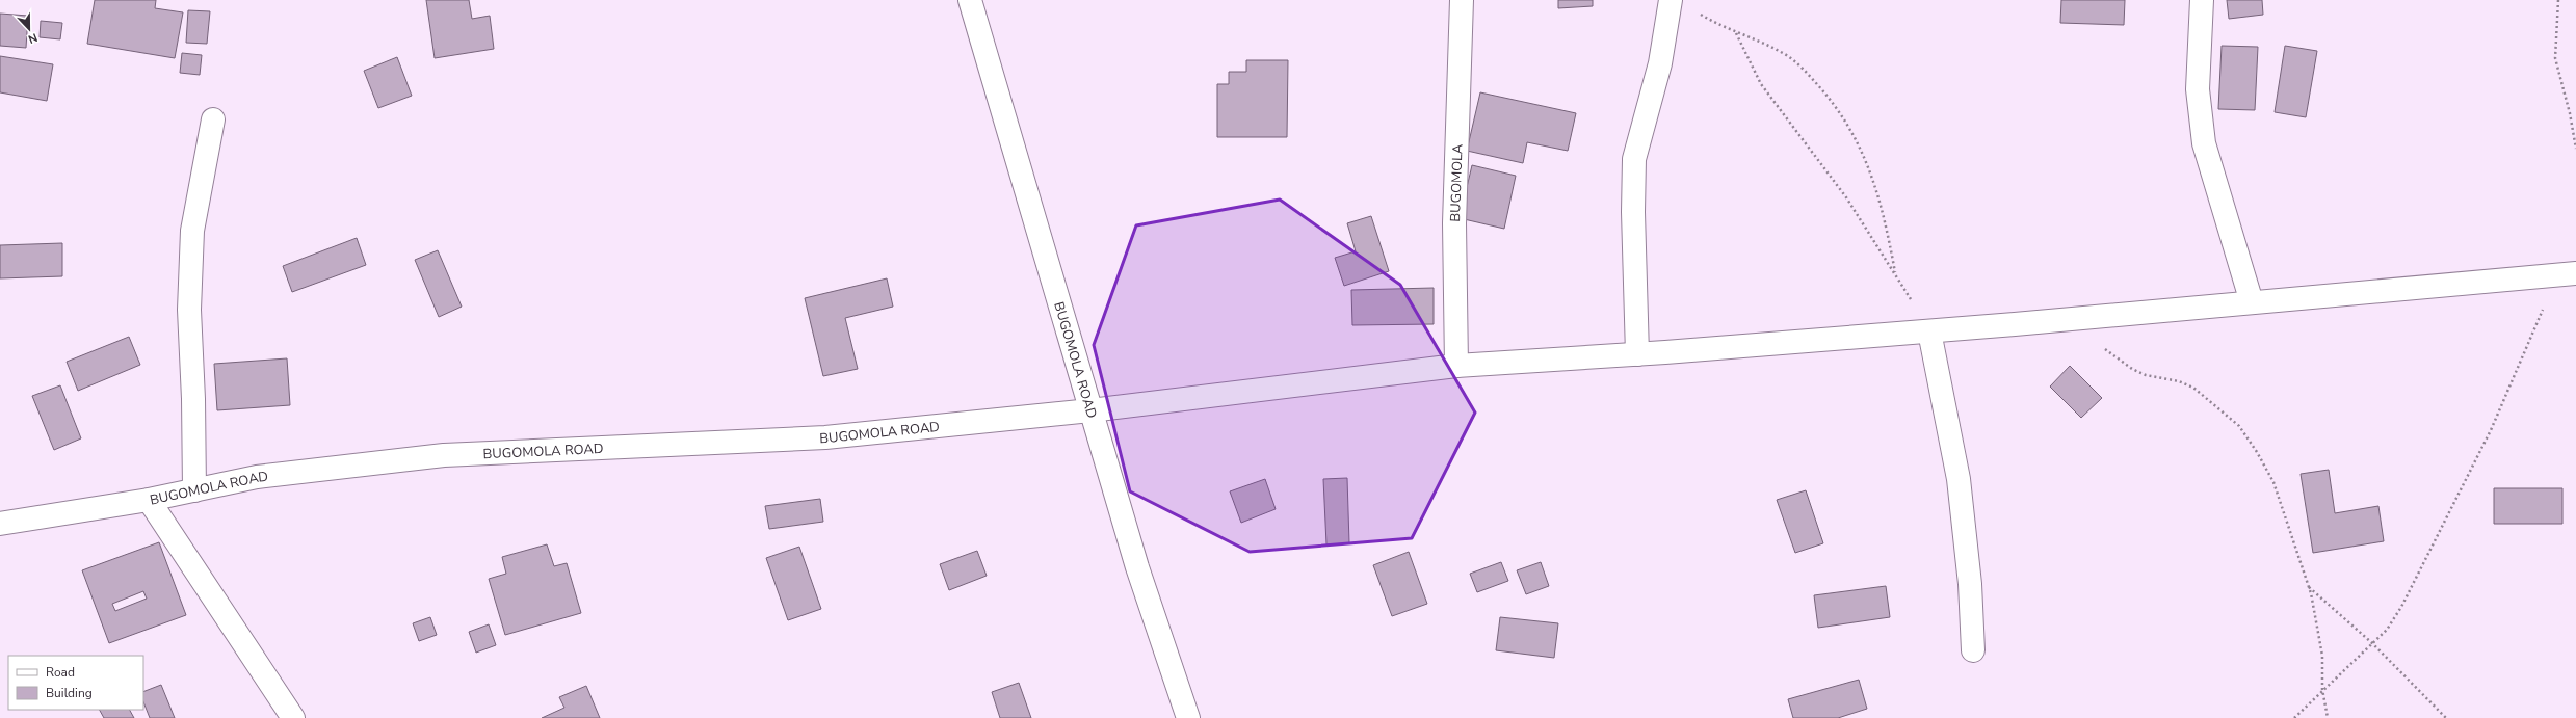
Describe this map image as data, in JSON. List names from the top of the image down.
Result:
{
  "streets": {
    "street": ["BUGOMOLA", "BUGOMOLA ROAD"]
  },
  "crossings": [
    ["BUGOMOLA", "BUGOMOLA ROAD"]
  ],
  "legend": ["Road", "Building"],
  "north": "bottom"
}
